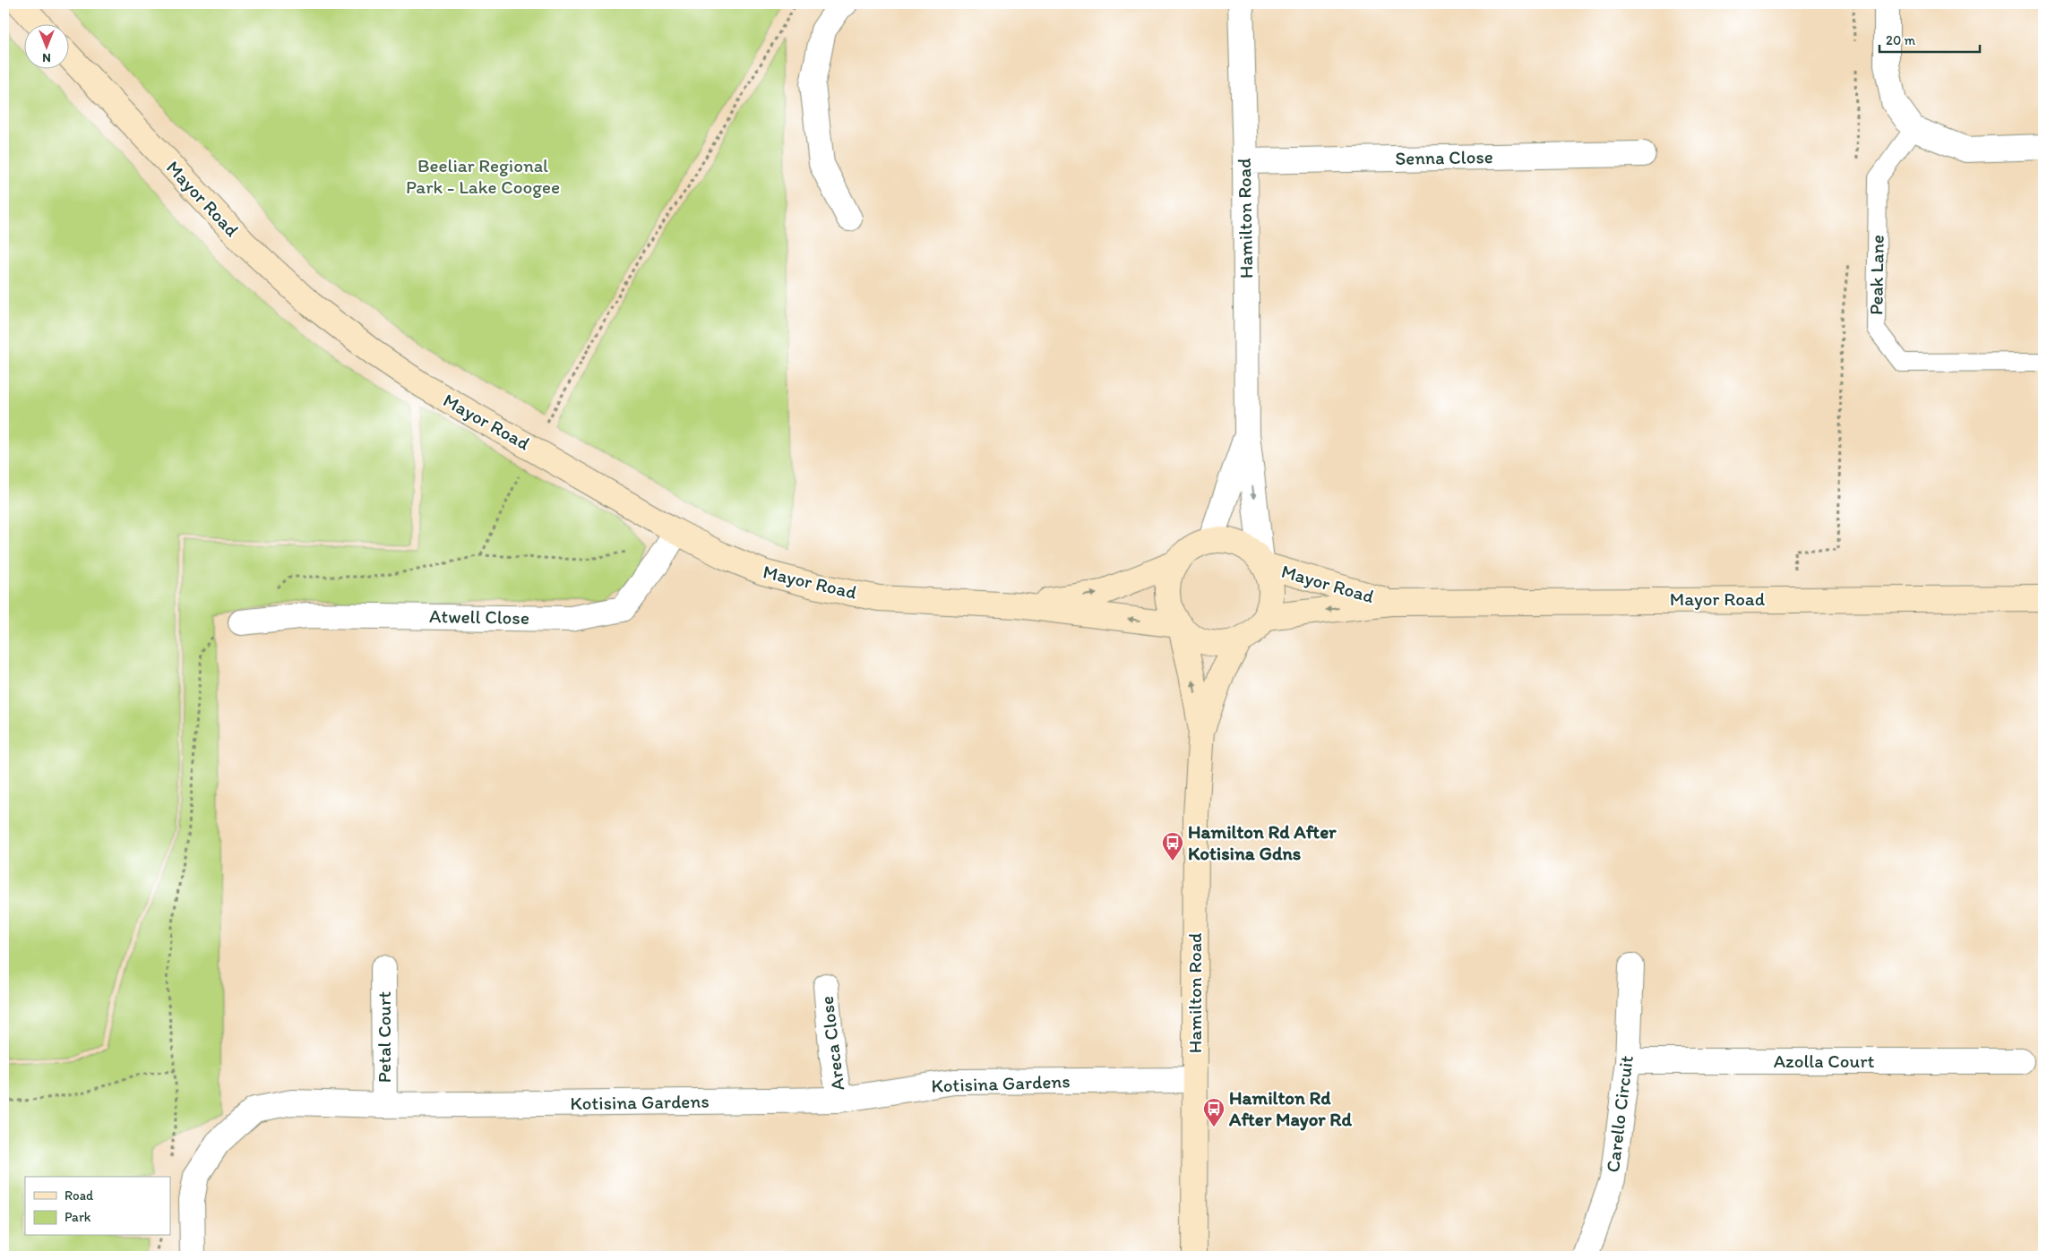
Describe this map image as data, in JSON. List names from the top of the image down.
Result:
{
  "streets": {
    "main road": ["Mayor Road", "Hamilton Road"],
    "street": [
      "Senna Close",
      "Atwell Close",
      "Petal Court",
      "Areca Close",
      "Azolla Court",
      "Kotisina Gardens",
      "Carello Circuit"
    ],
    "lane": ["Peak Lane"]
  },
  "crossings": [
    ["Senna Close", "Hamilton Road"],
    ["Mayor Road", "Hamilton Road"],
    ["Mayor Road", "Atwell Close"],
    ["Hamilton Road", "Kotisina Gardens"],
    ["Petal Court", "Kotisina Gardens"],
    ["Areca Close", "Kotisina Gardens"],
    ["Azolla Court", "Carello Circuit"]
  ],
  "parks": ["Beeliar Regional Park - Lake Coogee"],
  "places": {
    "bus stop": ["Hamilton Rd After Kotisina Gdns", "Hamilton Rd After Mayor Rd"]
  },
  "legend": ["Road", "Park"],
  "scale_bar": "20 m",
  "north": "bottom"
}
